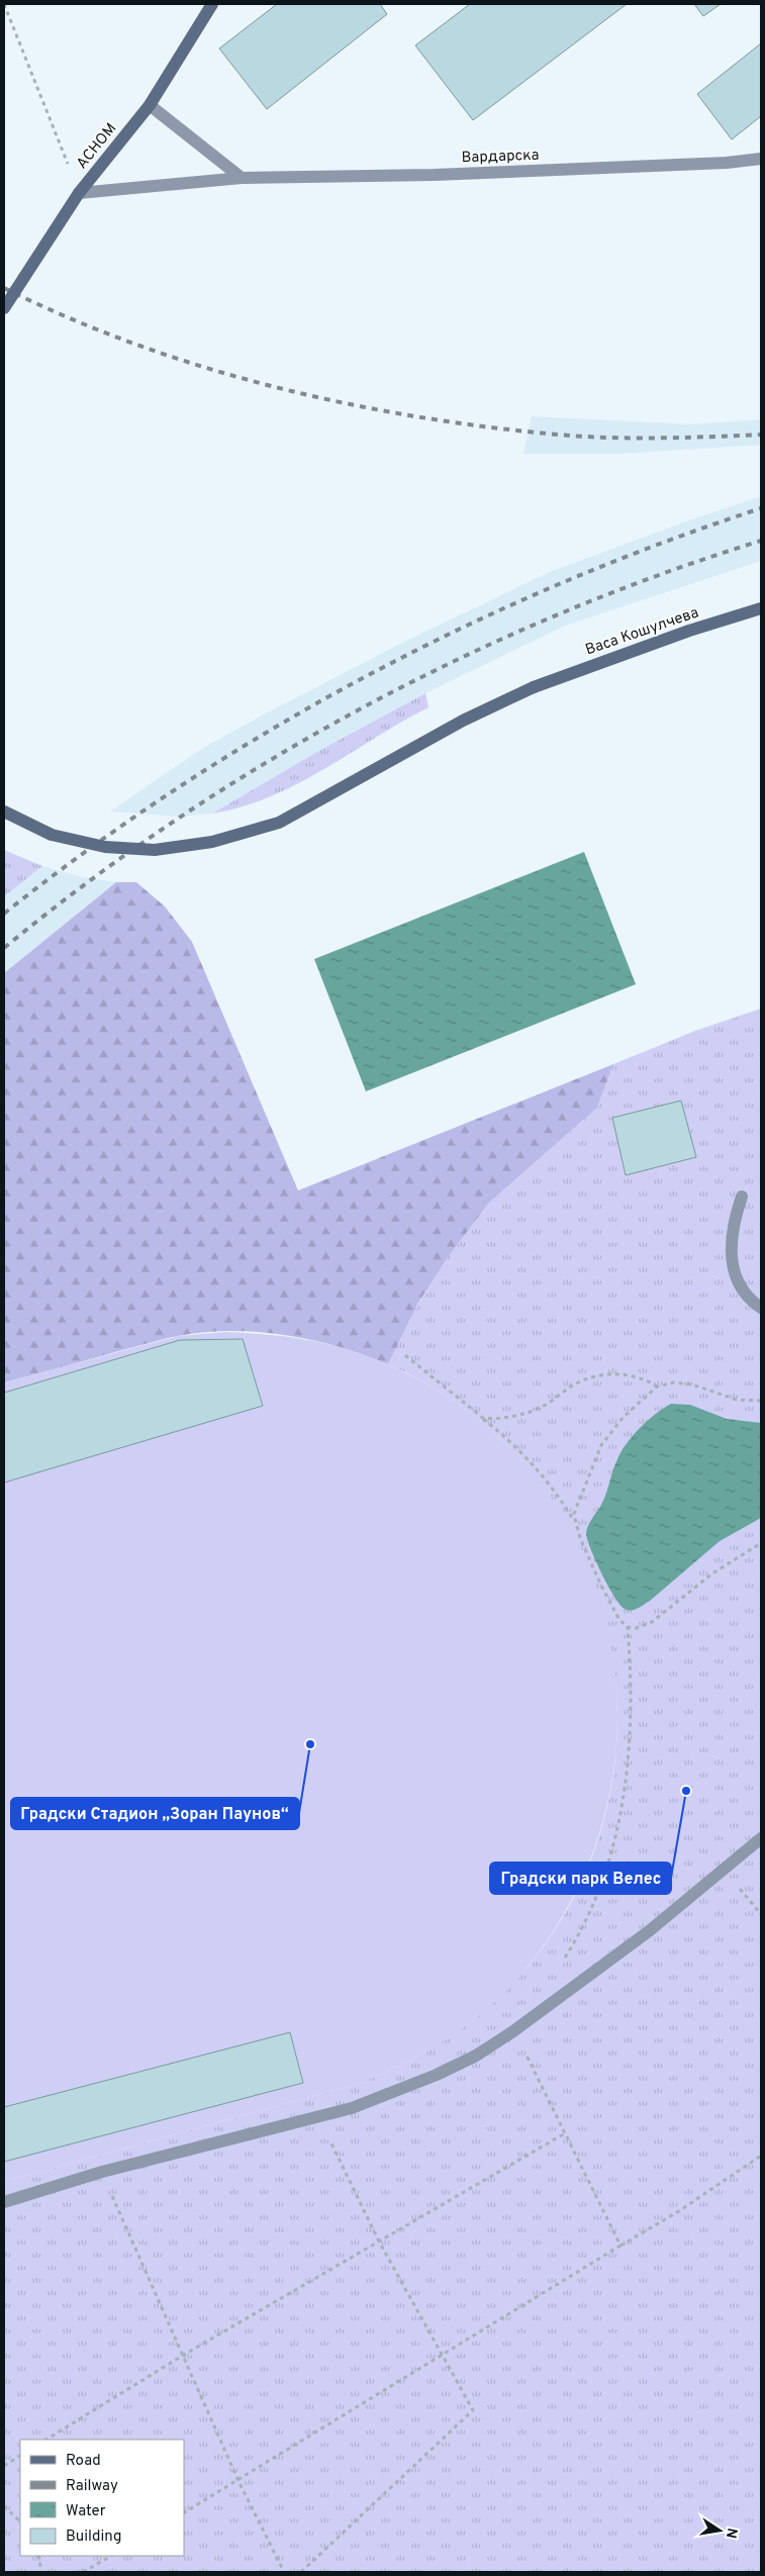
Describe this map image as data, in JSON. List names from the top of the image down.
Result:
{
  "streets": {
    "main road": ["АСНОМ", "Васа Кошулчева"],
    "street": ["Вардарска"]
  },
  "crossings": [
    ["АСНОМ", "Вардарска"]
  ],
  "places": ["Градски Стадион „Зоран Паунов“", "Градски парк Велес"],
  "legend": [
    "Road",
    "Railway",
    "Water",
    "Building"
  ],
  "north": "right"
}
